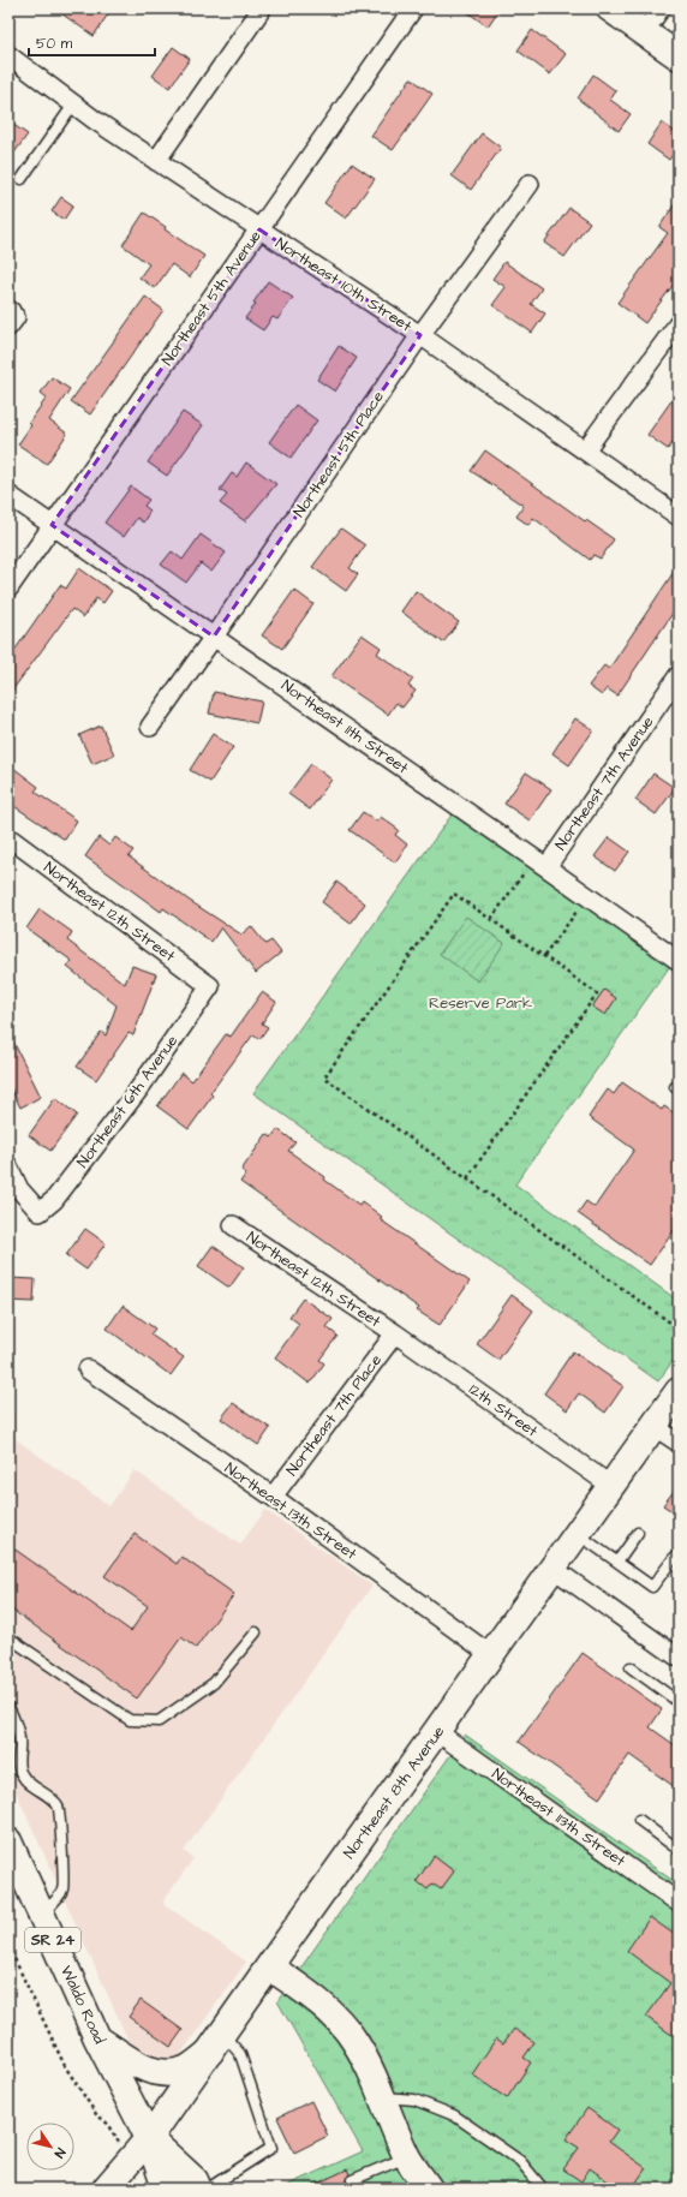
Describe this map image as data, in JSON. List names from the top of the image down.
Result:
{
  "streets": {
    "main road": ["Northeast 8th Avenue", "SR 24", "Waldo Road"],
    "street": [
      "Northeast 10th Street",
      "Northeast 5th Avenue",
      "Northeast 5th Place",
      "Northeast 11th Street",
      "Northeast 7th Avenue",
      "Northeast 12th Street",
      "Northeast 6th Avenue",
      "12th Street",
      "Northeast 7th Place",
      "Northeast 13th Street",
      "Northeast 113th Street"
    ]
  },
  "crossings": [
    ["Northeast 10th Street", "Northeast 5th Avenue"],
    ["Northeast 10th Street", "Northeast 5th Place"],
    ["Northeast 5th Avenue", "Northeast 11th Street"],
    ["Northeast 5th Place", "Northeast 11th Street"],
    ["Northeast 11th Street", "Northeast 7th Avenue"],
    ["Northeast 12th Street", "Northeast 6th Avenue"],
    ["Northeast 12th Street", "12th Street"],
    ["Northeast 12th Street", "Northeast 7th Place"],
    ["12th Street", "Northeast 7th Place"],
    ["12th Street", "Northeast 8th Avenue"],
    ["Northeast 7th Place", "Northeast 13th Street"],
    ["Northeast 13th Street", "Northeast 8th Avenue"],
    ["Northeast 8th Avenue", "Northeast 113th Street"],
    ["Northeast 8th Avenue", "Waldo Road"]
  ],
  "parks": ["Reserve Park"],
  "scale_bar": "50 m",
  "north": "bottom right"
}
